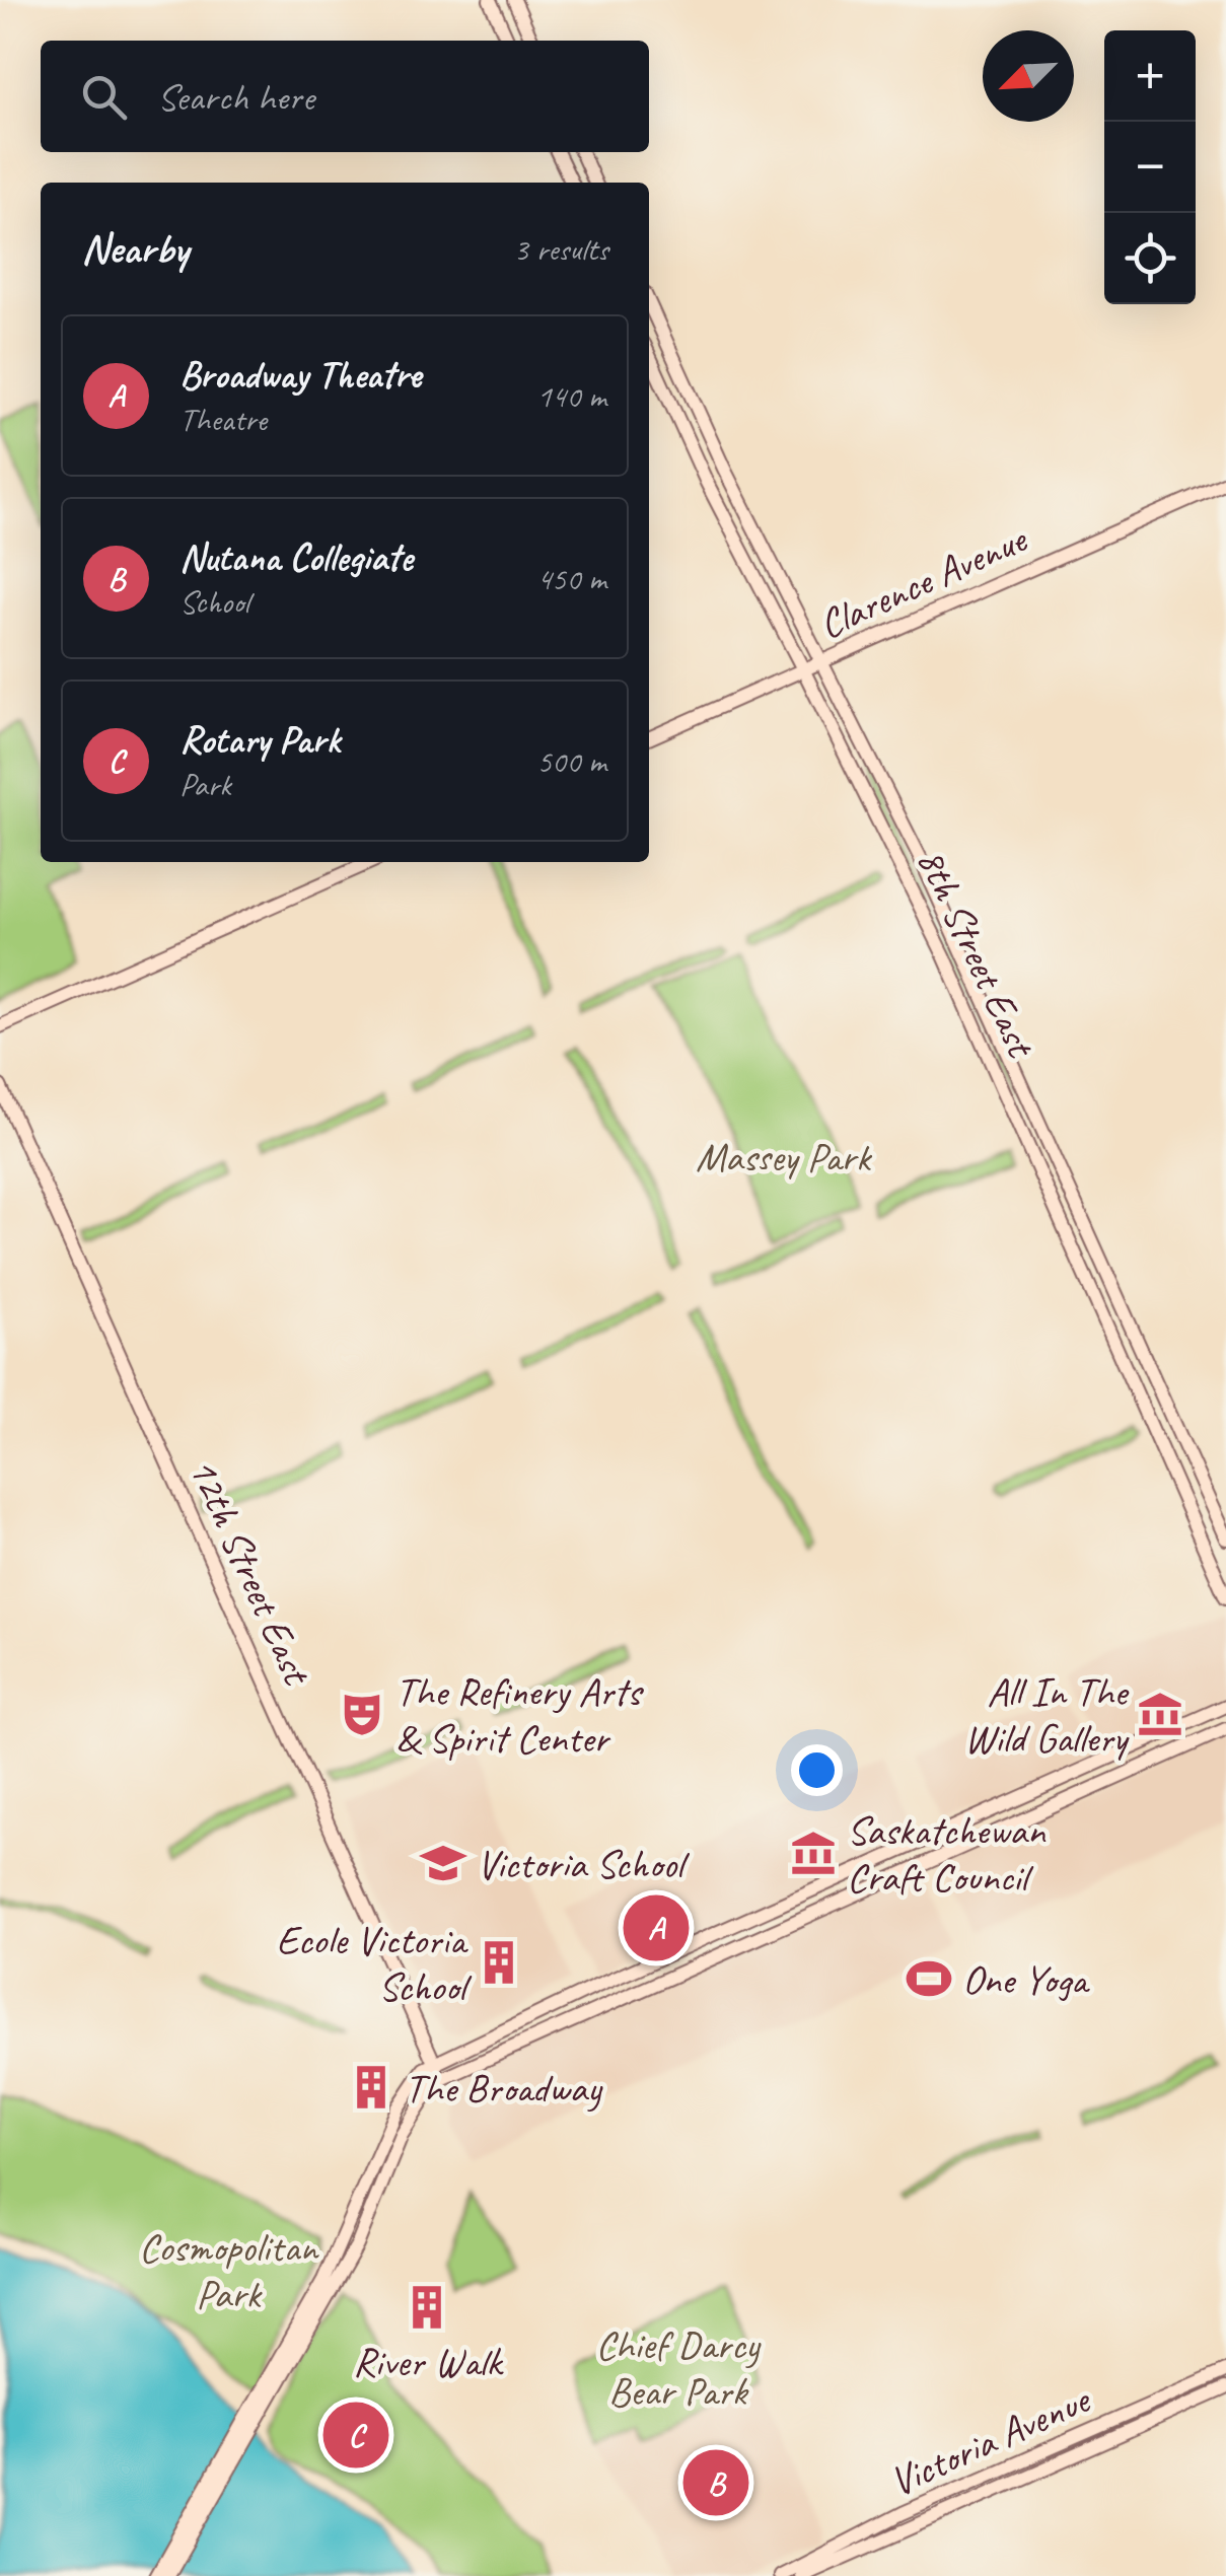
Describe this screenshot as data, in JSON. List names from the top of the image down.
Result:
{
  "streets": {
    "main road": [
      "Clarence Avenue",
      "8th Street East",
      "12th Street East",
      "Victoria Avenue"
    ]
  },
  "crossings": [
    ["Clarence Avenue", "8th Street East"]
  ],
  "parks": ["Massey Park", "Cosmopolitan Park", "Chief Darcy Bear Park"],
  "places": {
    "theatre": ["The Refinery Arts & Spirit Center"],
    "museum": ["All In The Wild Gallery", "Saskatchewan Craft Council"],
    "school or university": ["Victoria School"],
    "building": ["Ecole Victoria School", "The Broadway", "River Walk"],
    "sports": ["One Yoga"]
  },
  "north": "bottom left",
  "page": {
    "map_buttons": ["+", "−"],
    "search": "Search here",
    "heading": ["Nearby", "3 results"],
    "list": [
      {
        "mark": "A",
        "name": "Broadway Theatre",
        "note": "Theatre",
        "value": "140 m"
      },
      {
        "mark": "B",
        "name": "Nutana Collegiate",
        "note": "School",
        "value": "450 m"
      },
      {
        "mark": "C",
        "name": "Rotary Park",
        "note": "Park",
        "value": "500 m"
      }
    ],
    "pins": ["A", "C", "B"]
  }
}
